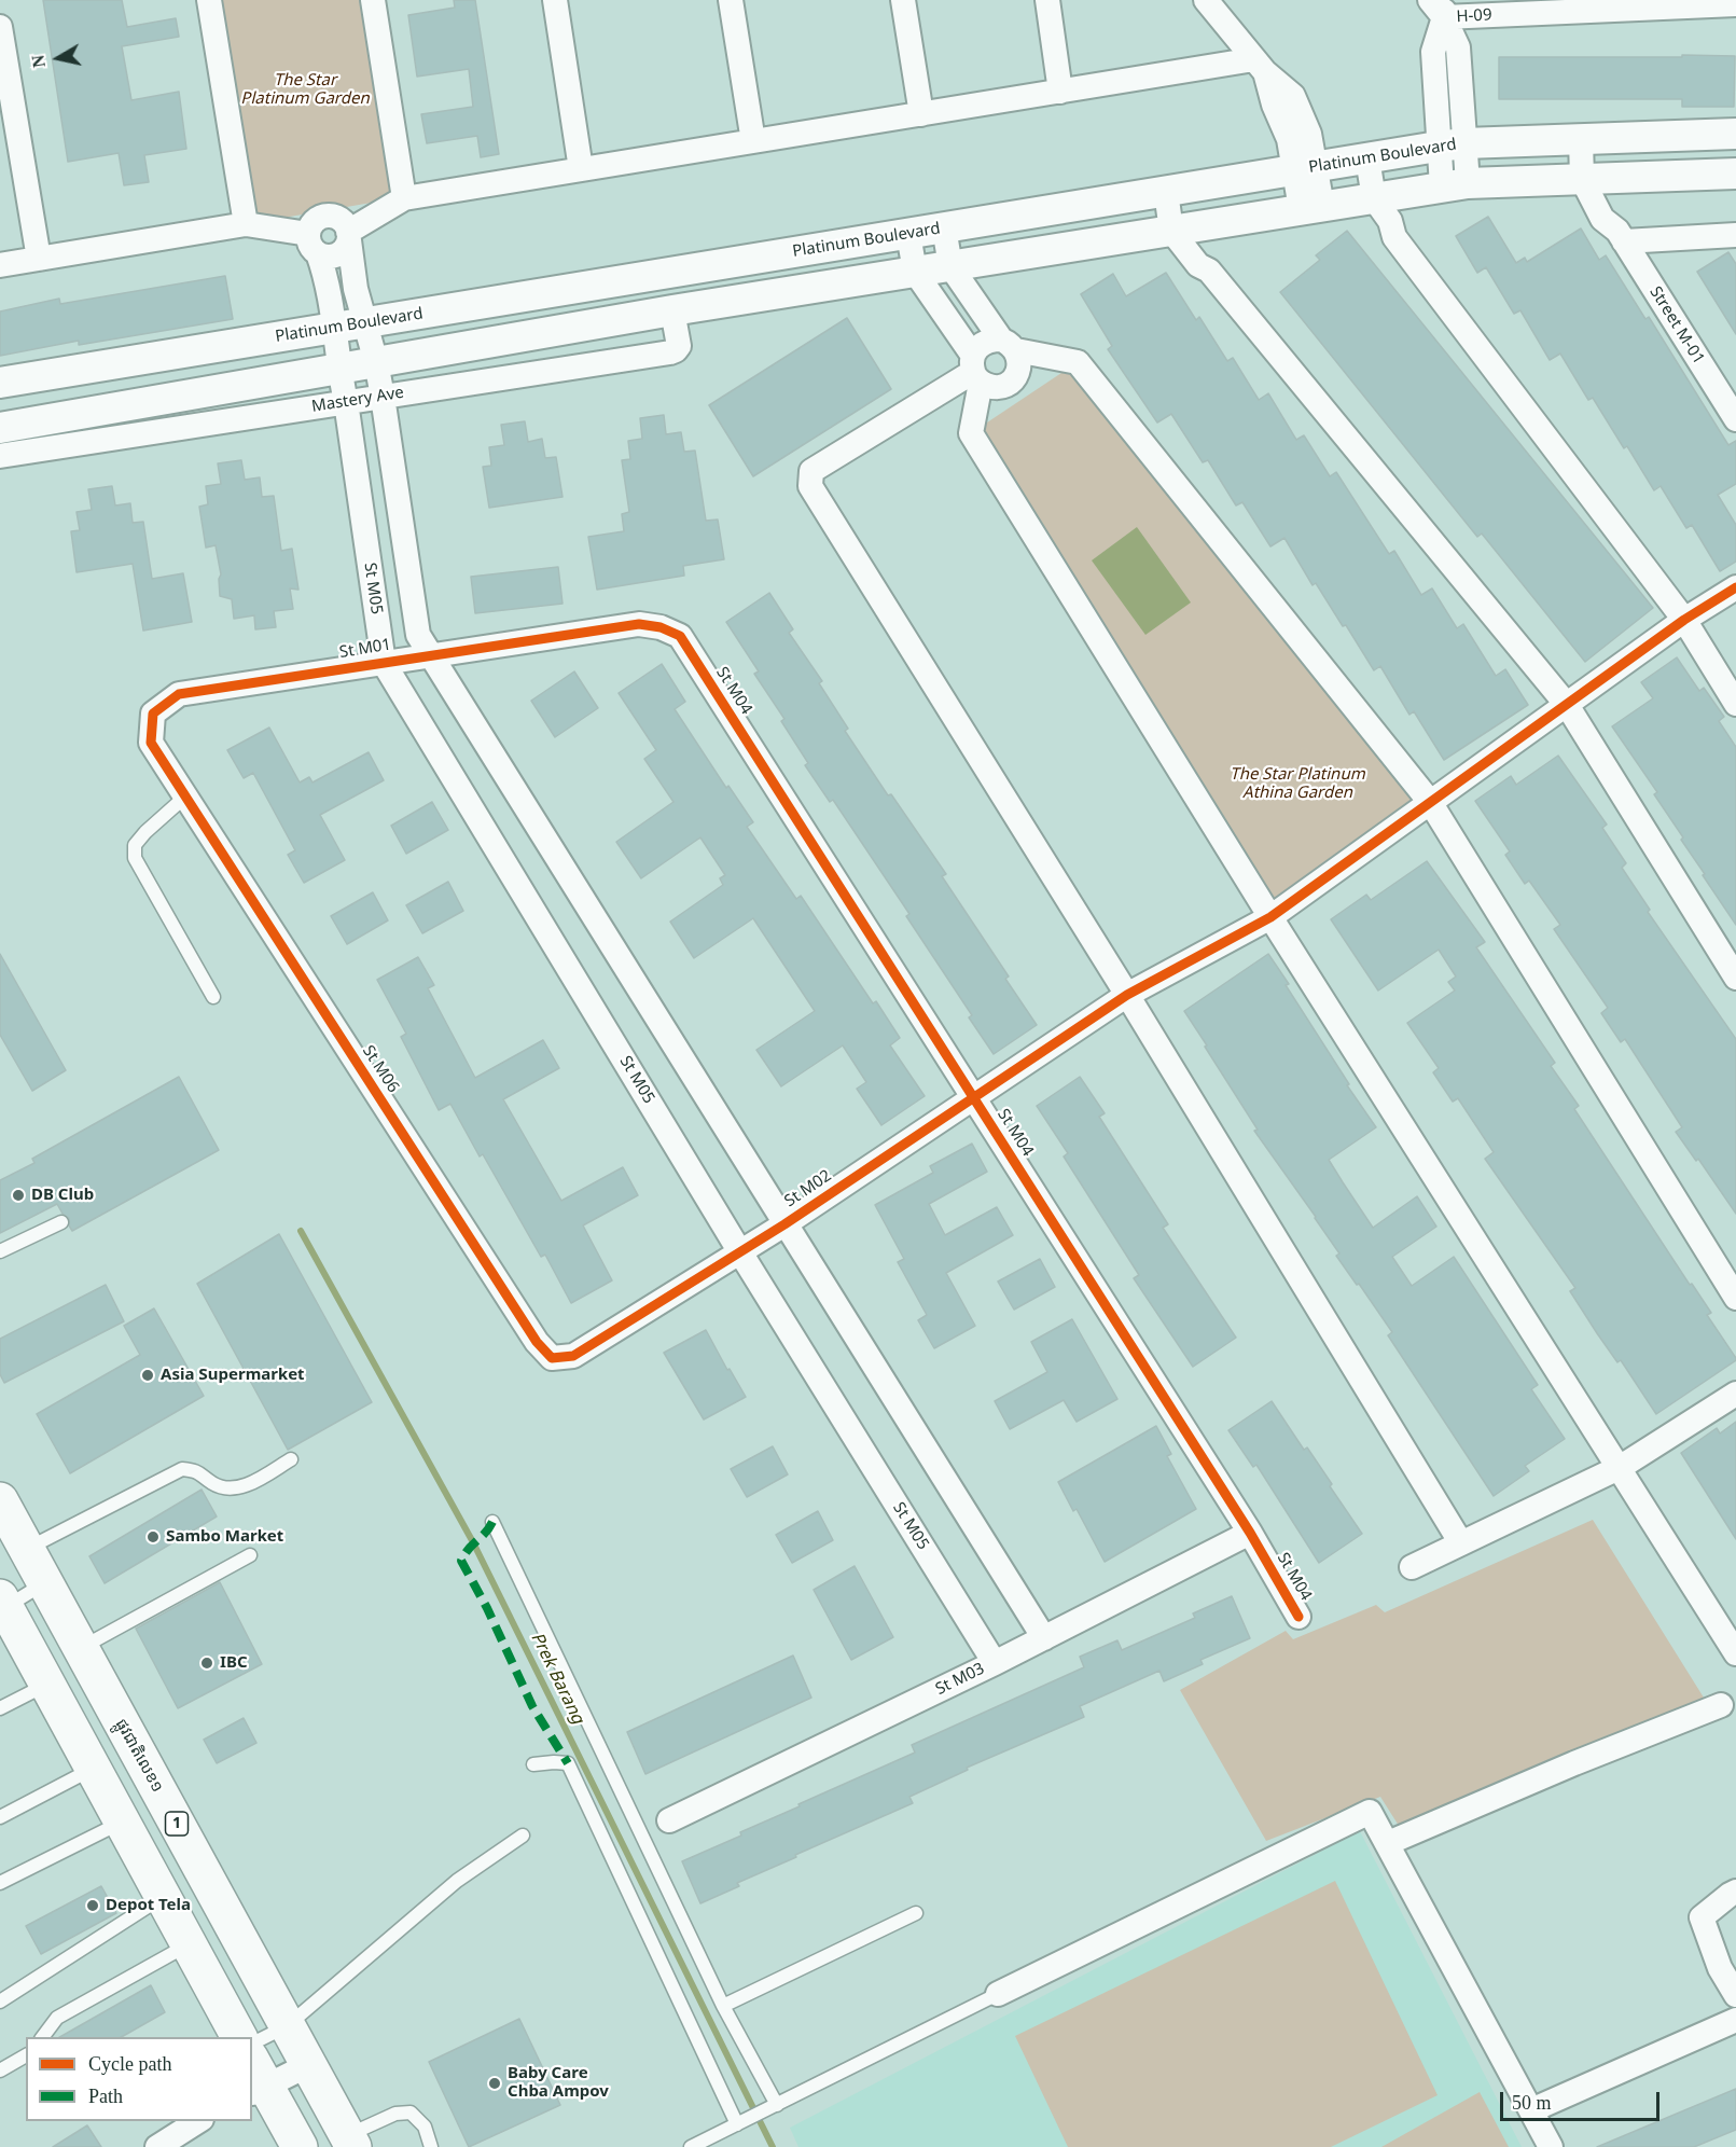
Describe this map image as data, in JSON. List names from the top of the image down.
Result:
{
  "streets": {
    "highway": ["ផ្លូវជាតិលេខ១", "1"],
    "street": [
      "H-09",
      "Platinum Boulevard",
      "Street M-01",
      "Mastery Ave",
      "St M05",
      "St M01",
      "St M04",
      "St M06",
      "St M02",
      "St M03"
    ]
  },
  "crossings": [
    ["Platinum Boulevard", "St M05"],
    ["Mastery Ave", "St M05"],
    ["St M05", "St M01"],
    ["St M05", "St M02"],
    ["St M05", "St M03"],
    ["St M01", "St M04"],
    ["St M01", "St M06"],
    ["St M04", "St M02"],
    ["St M04", "St M03"],
    ["St M06", "St M02"]
  ],
  "water": ["Prek Barang"],
  "parks": ["The Star Platinum Garden", "The Star Platinum Athina Garden"],
  "places": [
    "DB Club",
    "Asia Supermarket",
    "Sambo Market",
    "IBC",
    "Depot Tela",
    "Baby Care Chba Ampov"
  ],
  "legend": ["Cycle path", "Path"],
  "scale_bar": "50 m",
  "north": "left"
}
